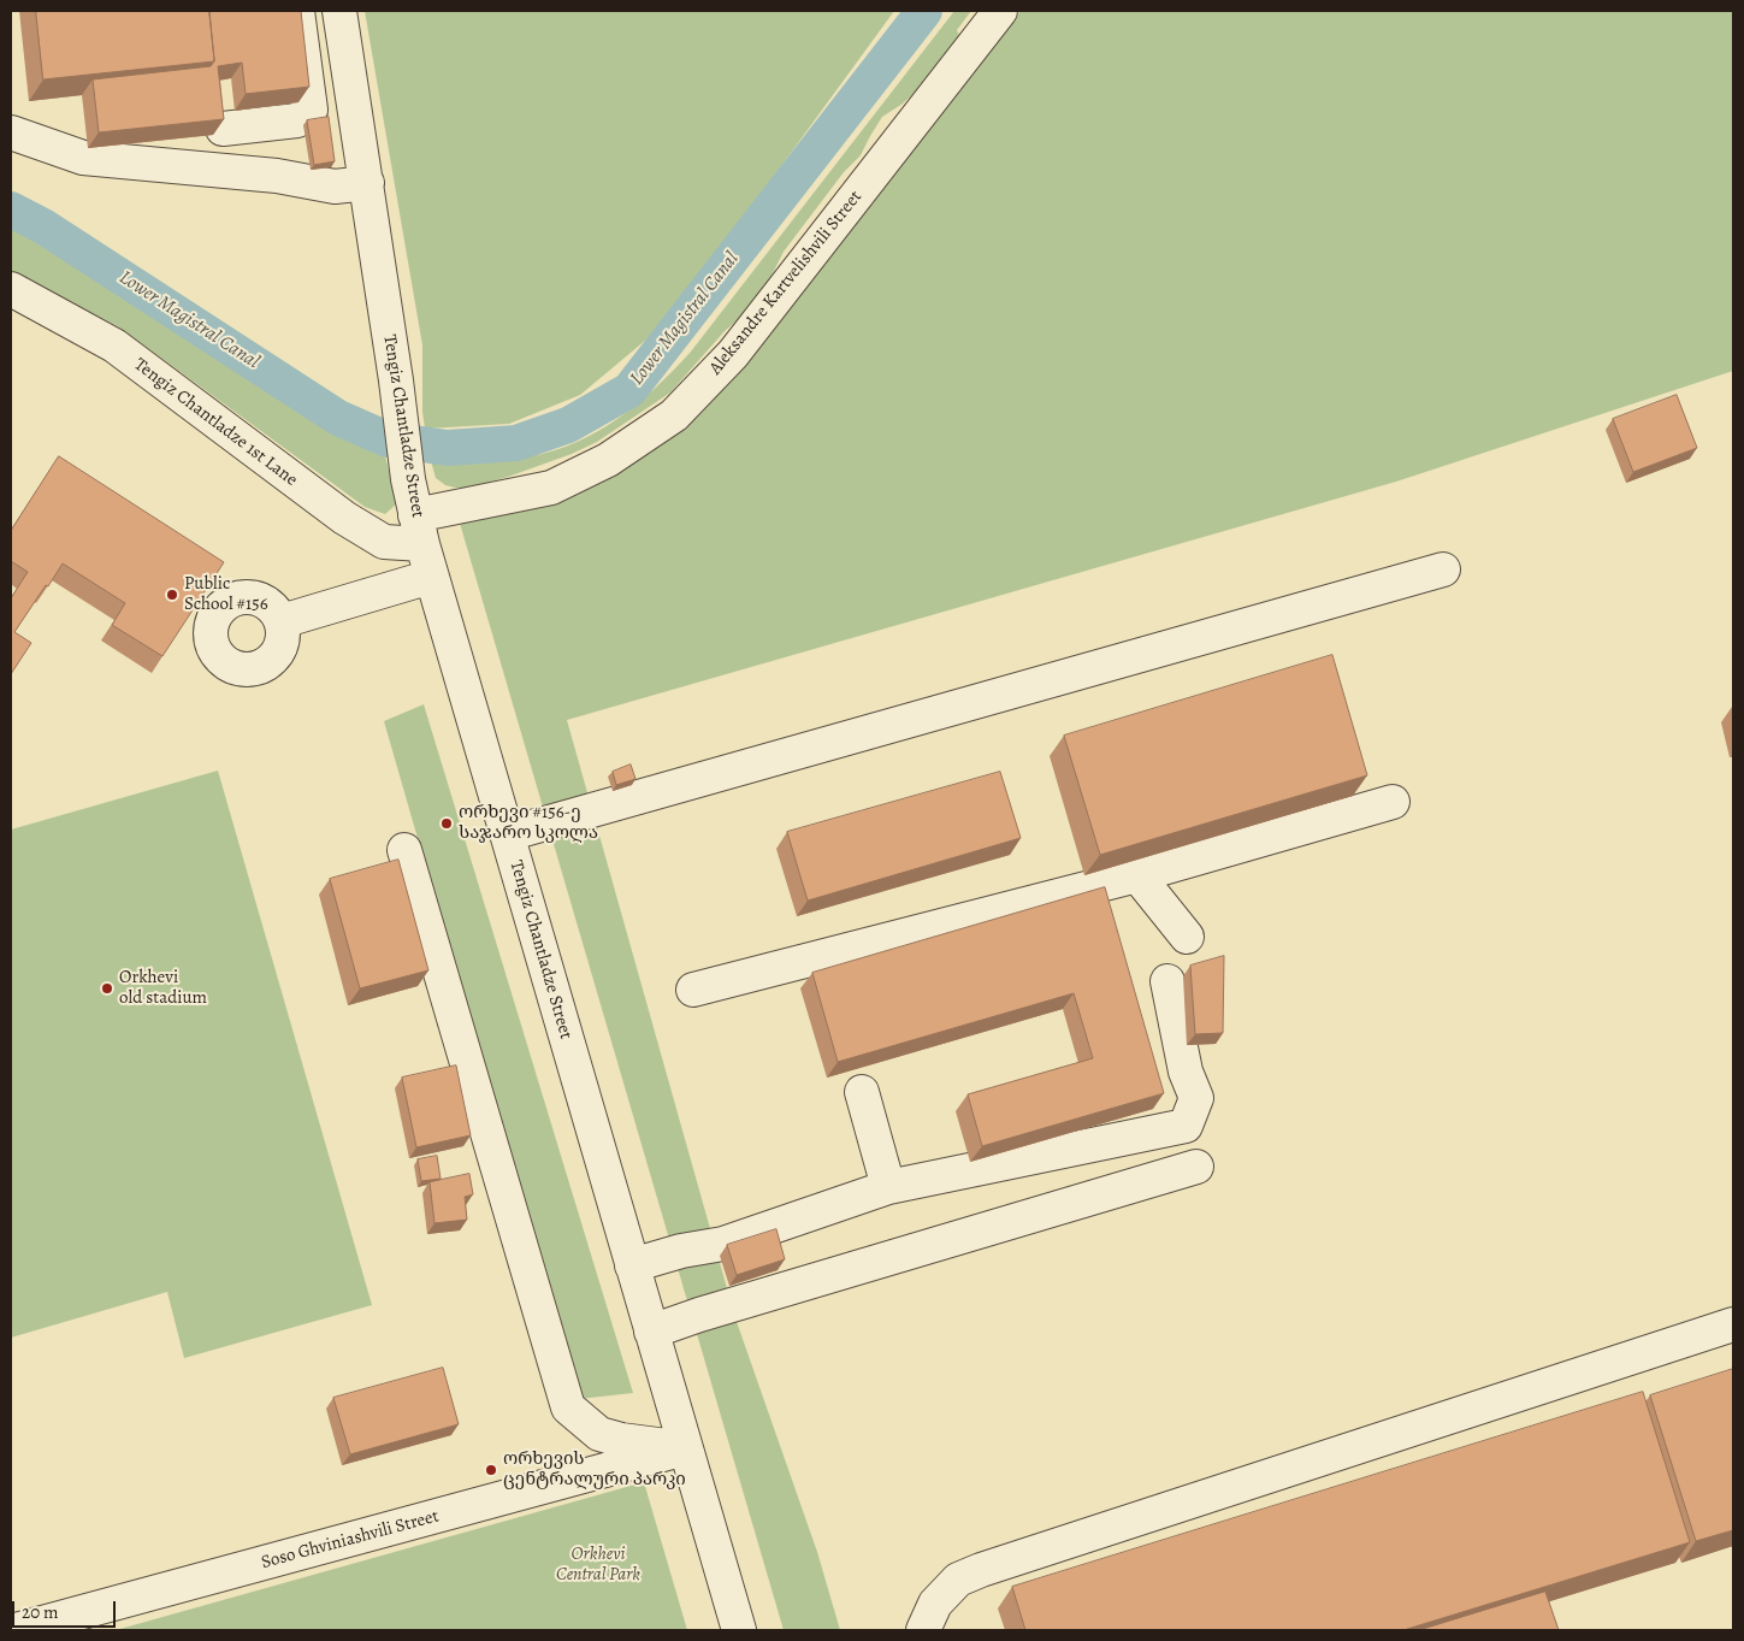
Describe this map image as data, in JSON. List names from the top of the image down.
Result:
{
  "streets": {
    "street": [
      "Aleksandre Kartvelishvili Street",
      "Tengiz Chantladze 1st Lane",
      "Tengiz Chantladze Street",
      "Soso Ghviniashvili Street"
    ]
  },
  "crossings": [
    ["Aleksandre Kartvelishvili Street", "Tengiz Chantladze 1st Lane"],
    ["Aleksandre Kartvelishvili Street", "Tengiz Chantladze Street"],
    ["Tengiz Chantladze 1st Lane", "Tengiz Chantladze Street"],
    ["Tengiz Chantladze Street", "Soso Ghviniashvili Street"]
  ],
  "water": ["Lower Magistral Canal"],
  "parks": ["Orkhevi Central Park"],
  "places": [
    "Public School #156",
    "ორხევი #156-ე საჯარო სკოლა",
    "Orkhevi old stadium",
    "ორხევის ცენტრალური პარკი"
  ],
  "scale_bar": "20 m"
}
